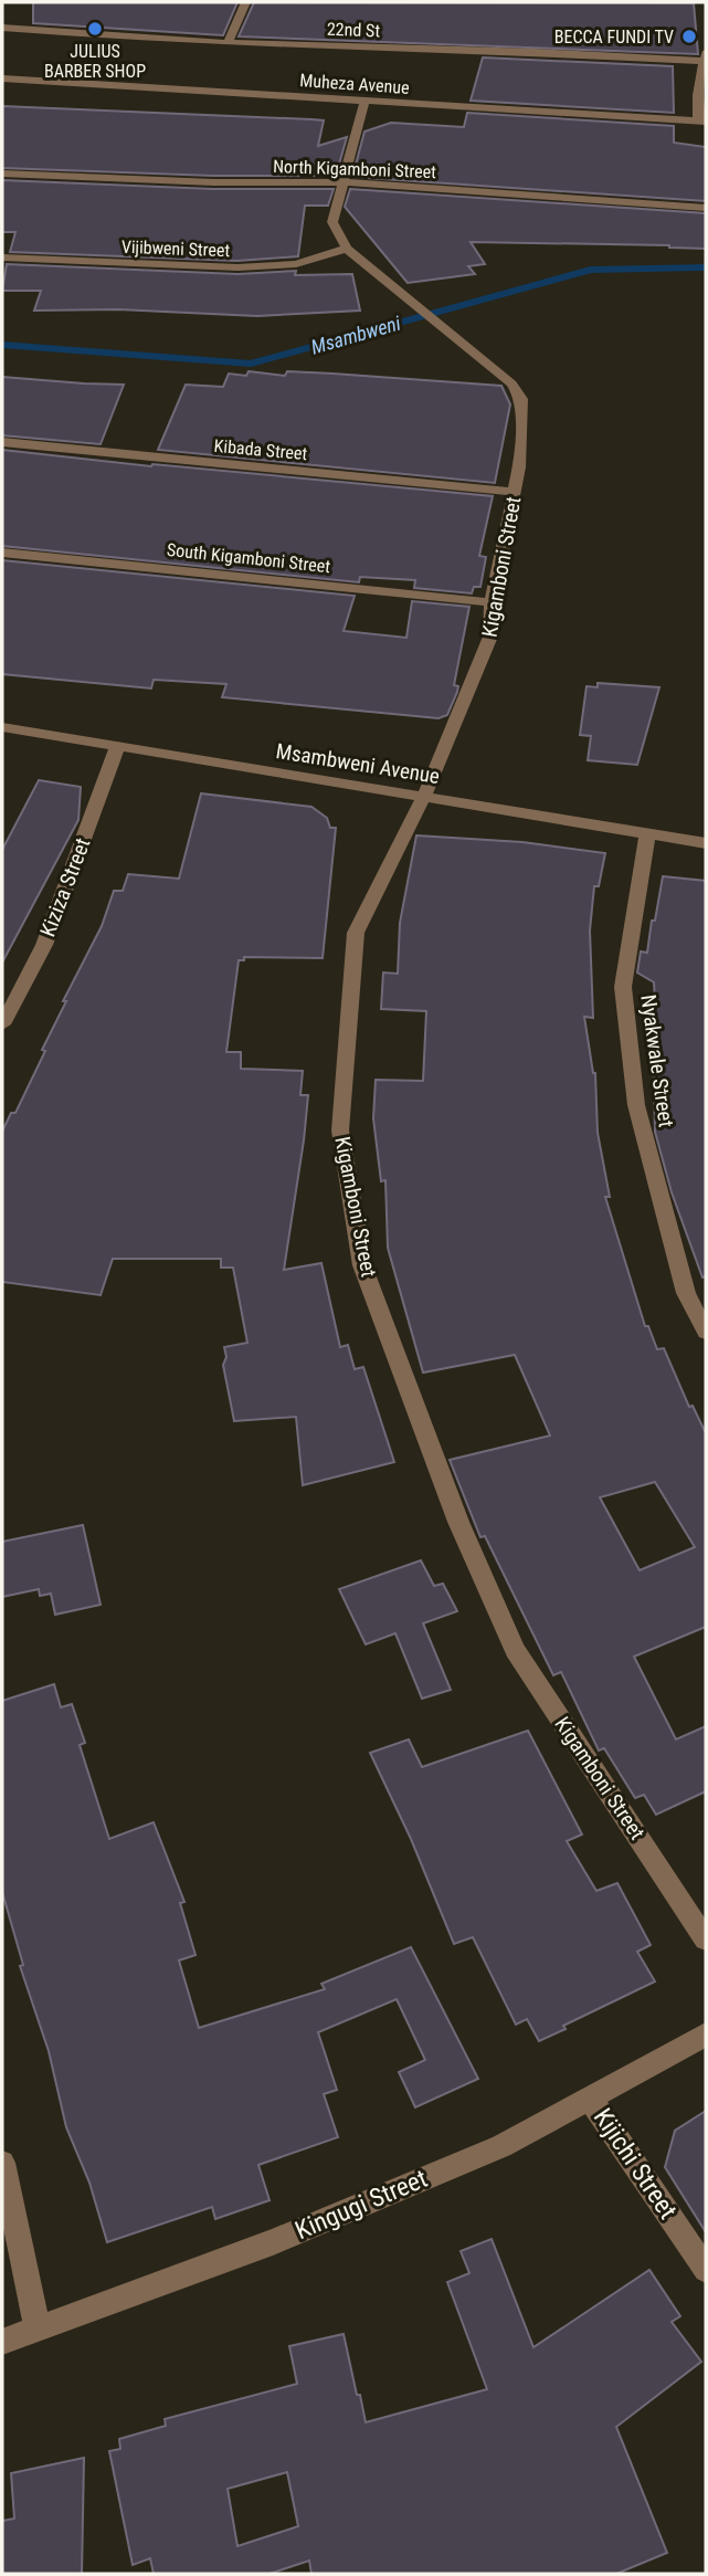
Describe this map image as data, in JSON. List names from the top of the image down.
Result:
{
  "streets": {
    "street": [
      "22nd St",
      "Muheza Avenue",
      "North Kigamboni Street",
      "Vijibweni Street",
      "Kibada Street",
      "South Kigamboni Street",
      "Kigamboni Street",
      "Msambweni Avenue",
      "Kiziza Street",
      "Nyakwale Street",
      "Kijichi Street",
      "Kingugi Street"
    ]
  },
  "crossings": [
    ["Vijibweni Street", "Kigamboni Street"],
    ["Kibada Street", "Kigamboni Street"],
    ["South Kigamboni Street", "Kigamboni Street"],
    ["Kigamboni Street", "Msambweni Avenue"],
    ["Msambweni Avenue", "Kiziza Street"],
    ["Msambweni Avenue", "Nyakwale Street"],
    ["Kijichi Street", "Kingugi Street"]
  ],
  "water": ["Msambweni"],
  "places": ["JULIUS BARBER SHOP", "BECCA FUNDI TV"]
}
